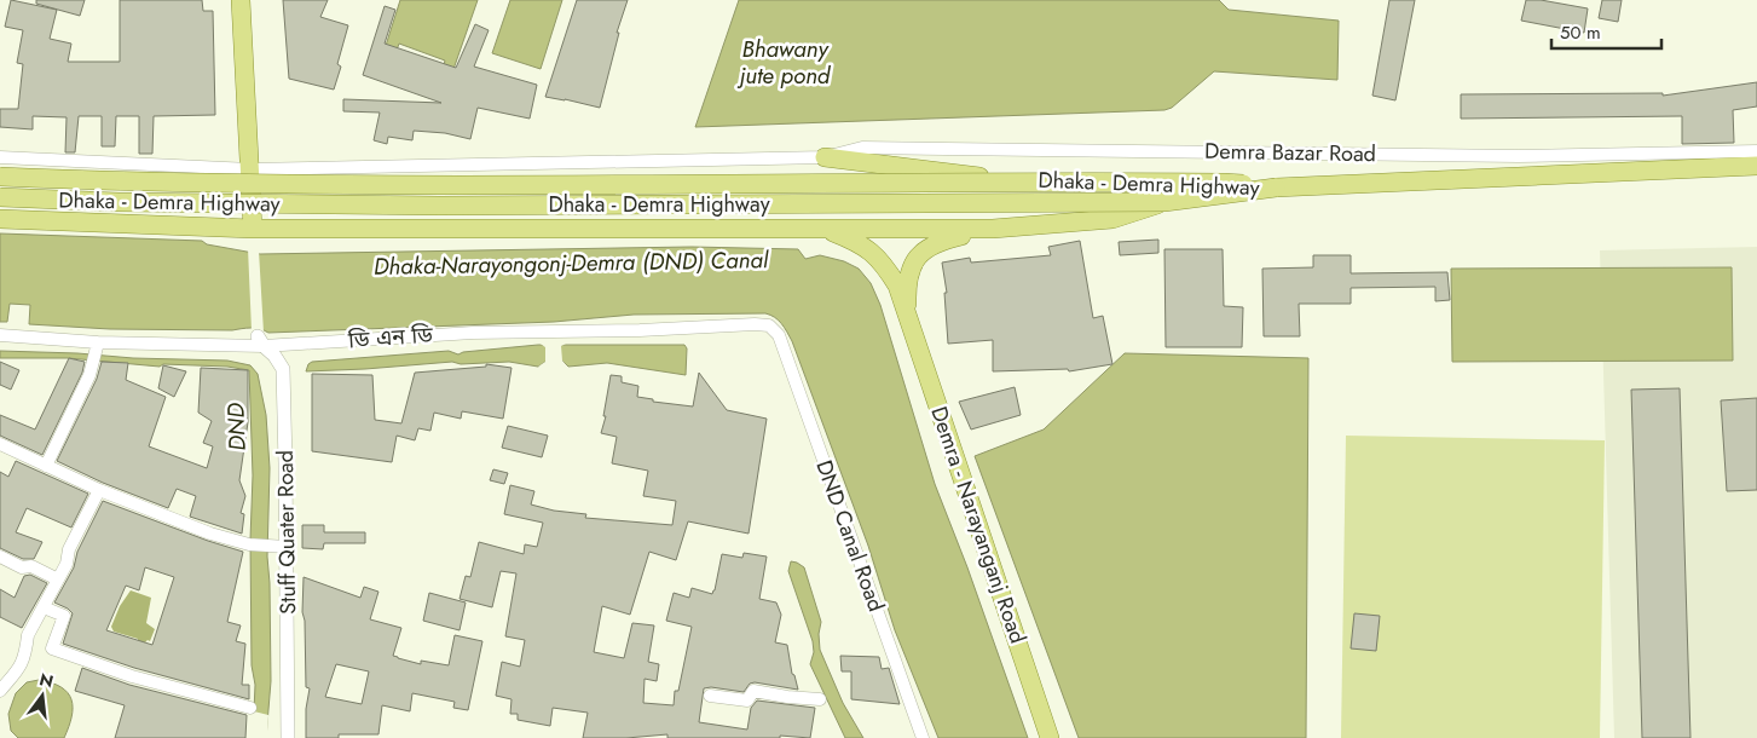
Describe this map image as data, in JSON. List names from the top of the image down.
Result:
{
  "streets": {
    "main road": ["Dhaka - Demra Highway", "Demra - Narayanganj Road"],
    "street": [
      "Demra Bazar Road",
      "ডি এন ডি",
      "Stuff Quater Road",
      "DND Canal Road"
    ]
  },
  "crossings": [
    ["ডি এন ডি", "Stuff Quater Road"],
    ["ডি এন ডি", "DND Canal Road"]
  ],
  "water": ["Bhawany jute pond", "Dhaka-Narayongonj-Demra (DND) Canal", "DND"],
  "scale_bar": "50 m",
  "north": "top"
}
